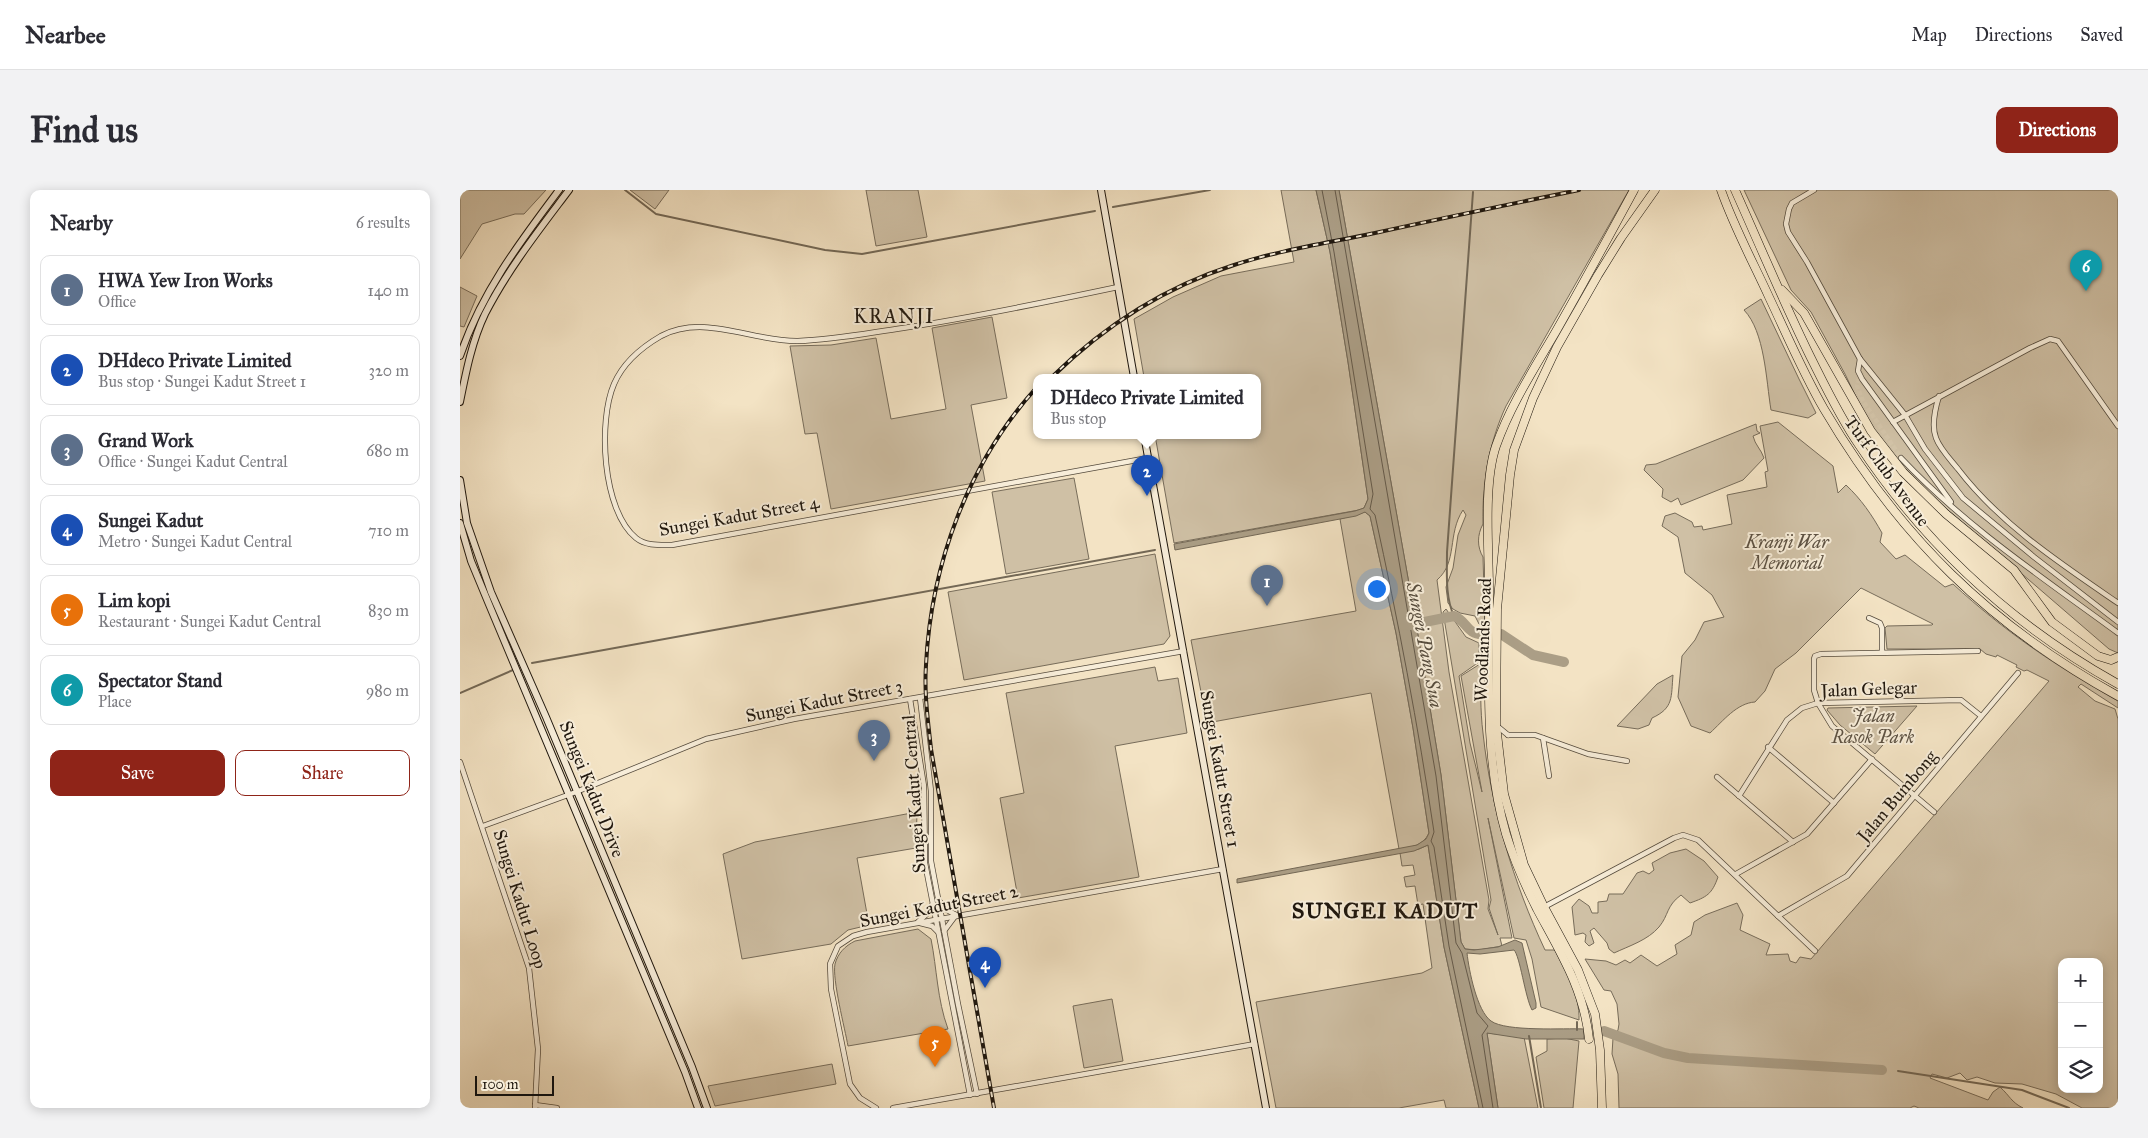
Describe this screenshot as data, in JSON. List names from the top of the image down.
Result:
{
  "streets": {
    "main road": [
      "Turf Club Avenue",
      "Woodlands Road",
      "Sungei Kadut Street 1",
      "Sungei Kadut Drive"
    ],
    "street": [
      "Sungei Kadut Street 4",
      "Jalan Gelegar",
      "Sungei Kadut Street 3",
      "Sungei Kadut Central",
      "Jalan Bumbong",
      "Sungei Kadut Loop",
      "Sungei Kadut Street 2"
    ]
  },
  "crossings": [
    ["Sungei Kadut Street 4", "Sungei Kadut Street 1"],
    ["Jalan Gelegar", "Jalan Bumbong"],
    ["Sungei Kadut Street 3", "Sungei Kadut Street 1"],
    ["Sungei Kadut Street 3", "Sungei Kadut Drive"],
    ["Sungei Kadut Street 3", "Sungei Kadut Central"],
    ["Sungei Kadut Street 3", "Sungei Kadut Loop"],
    ["Sungei Kadut Street 1", "Sungei Kadut Street 2"],
    ["Sungei Kadut Central", "Sungei Kadut Street 2"]
  ],
  "districts": ["KRANJI", "SUNGEI KADUT"],
  "water": ["Sungei Pang Sua"],
  "parks": ["Kranji War Memorial", "Jalan Rasok Park"],
  "scale_bar": "100 m",
  "page": {
    "header": "Nearbee",
    "nav": ["Map", "Directions", "Saved"],
    "buttons": [
      "Directions",
      ["Save", "Share"]
    ],
    "title": "Find us",
    "heading": ["Nearby", "6 results"],
    "pins": [
      "6",
      "2",
      "1",
      "3",
      "4",
      "5"
    ],
    "list": [
      {
        "mark": "1",
        "name": "HWA Yew Iron Works",
        "note": "Office",
        "value": "140 m"
      },
      {
        "mark": "2",
        "name": "DHdeco Private Limited",
        "note": "Bus stop · Sungei Kadut Street 1",
        "value": "320 m"
      },
      {
        "mark": "3",
        "name": "Grand Work",
        "note": "Office · Sungei Kadut Central",
        "value": "680 m"
      },
      {
        "mark": "4",
        "name": "Sungei Kadut",
        "note": "Metro · Sungei Kadut Central",
        "value": "710 m"
      },
      {
        "mark": "5",
        "name": "Lim kopi",
        "note": "Restaurant · Sungei Kadut Central",
        "value": "830 m"
      },
      {
        "mark": "6",
        "name": "Spectator Stand",
        "note": "Place",
        "value": "980 m"
      }
    ],
    "popup": ["DHdeco Private Limited", "Bus stop"],
    "map_buttons": ["+", "−"],
    "scale": "100 m"
  }
}
